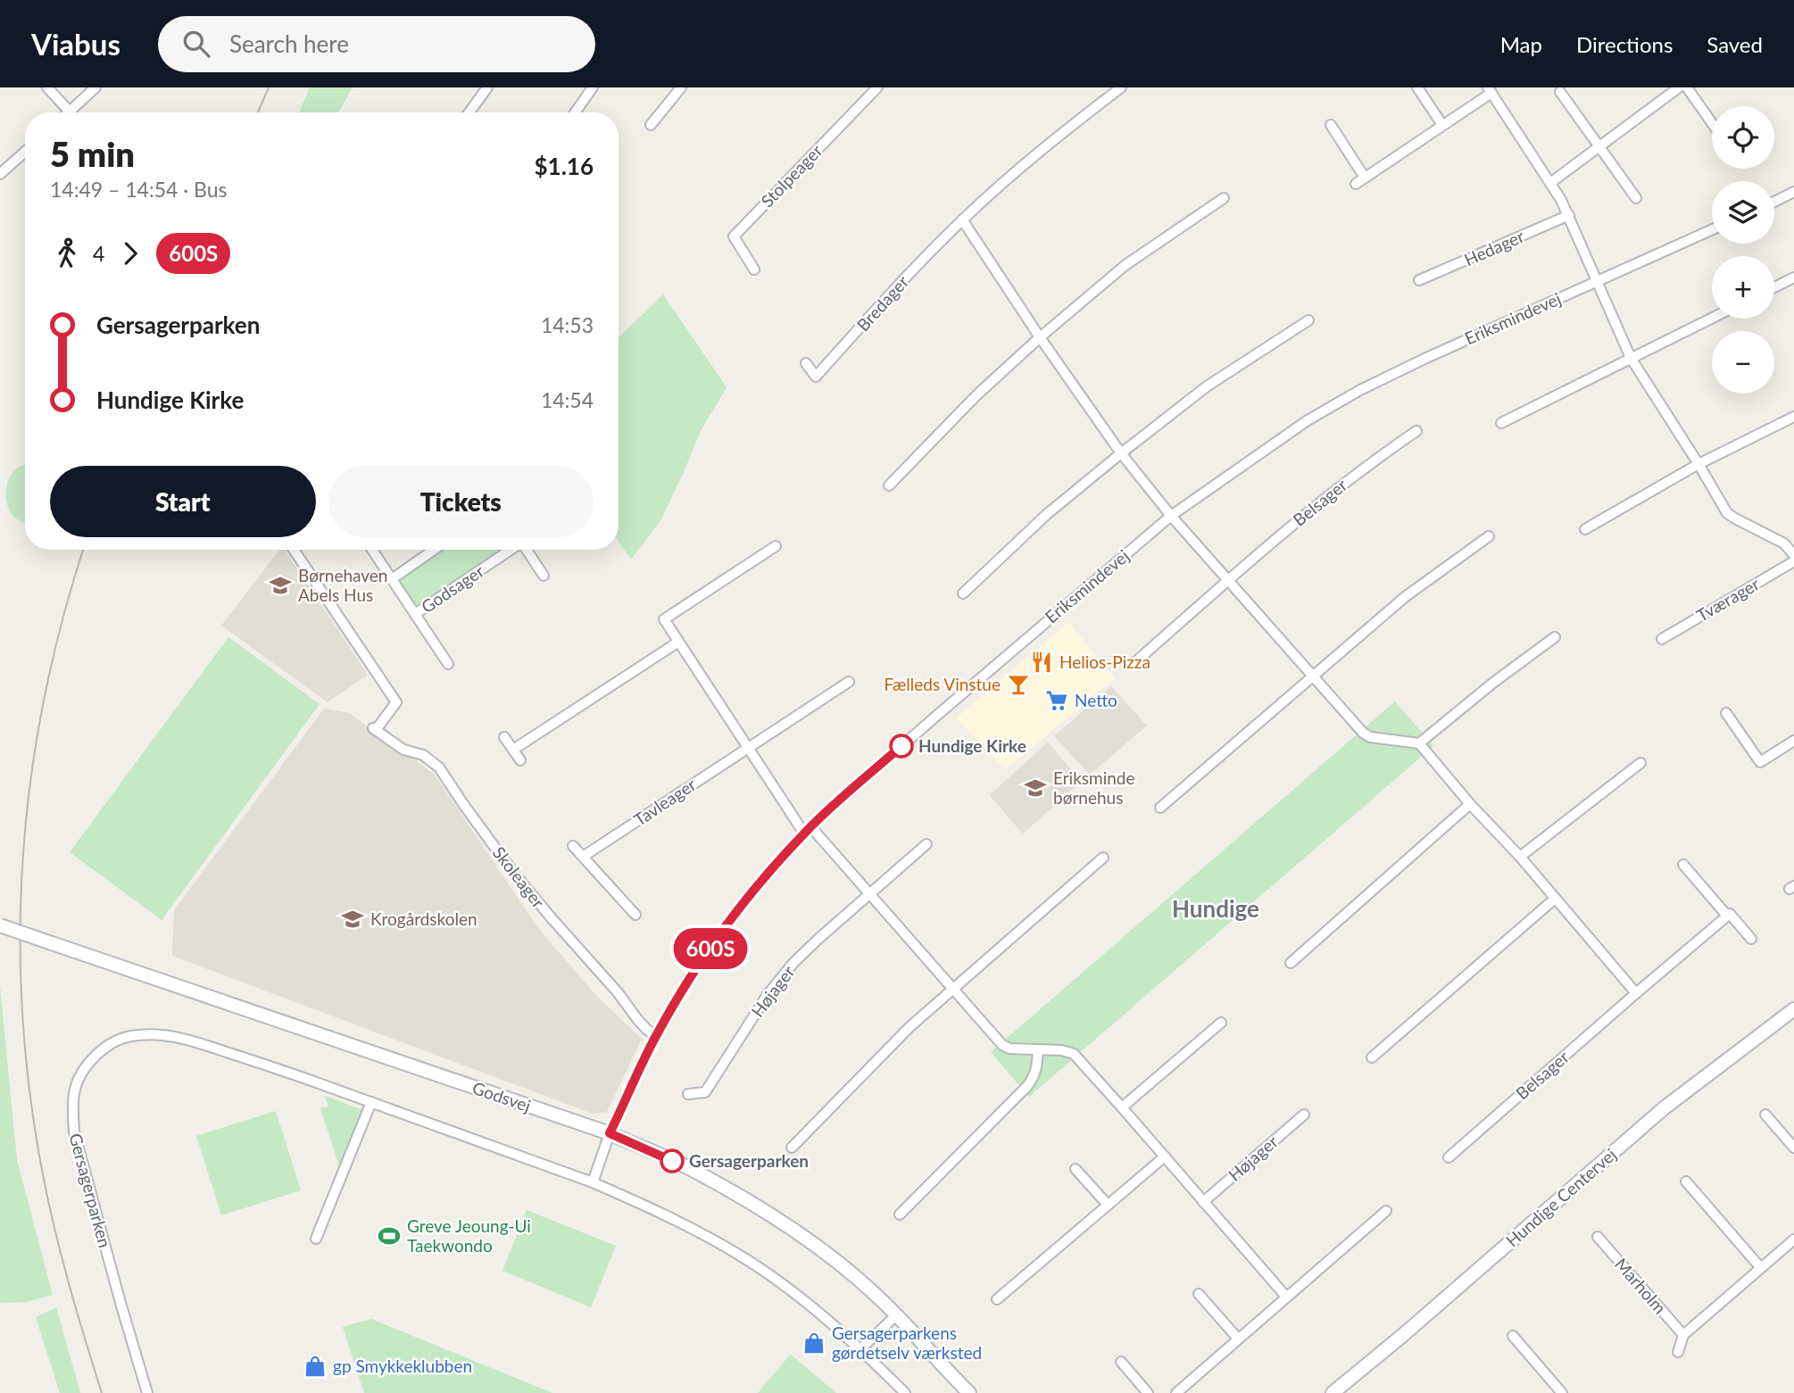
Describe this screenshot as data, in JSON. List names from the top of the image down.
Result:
{
  "streets": {
    "street": [
      "Stolpeager",
      "Hedager",
      "Bredager",
      "Eriksmindevej",
      "Belsager",
      "Godsager",
      "Tværager",
      "Tavleager",
      "Skoleager",
      "Højager",
      "Godsvej",
      "Gersagerparken",
      "Hundige Centervej",
      "Marholm"
    ]
  },
  "crossings": [
    ["Eriksmindevej", "Skoleager"],
    ["Eriksmindevej", "Godsvej"]
  ],
  "districts": ["Hundige"],
  "places": {
    "school or university": ["Børnehaven Abels Hus", "Eriksminde børnehus", "Krogårdskolen"],
    "restaurant": ["Helios-Pizza"],
    "bar": ["Fælleds Vinstue"],
    "supermarket": ["Netto"],
    "other": ["Hundige Kirke", "Gersagerparken"],
    "sports": ["Greve Jeoung-Ui Taekwondo"],
    "shop": ["Gersagerparkens gørdetselv værksted", "gp Smykkeklubben"]
  },
  "lines": ["bus line 600S"],
  "page": {
    "header": "Viabus",
    "search": "Search here",
    "nav": ["Map", "Directions", "Saved"],
    "on_map": "600S",
    "map_buttons": ["+", "−"],
    "heading": ["5 min", "14:49 – 14:54 · Bus", "$1.16"],
    "legs": ["4", "600S"],
    "list": [
      {
        "name": "Gersagerparken",
        "value": "14:53"
      },
      {
        "name": "Hundige Kirke",
        "value": "14:54"
      }
    ],
    "buttons": ["Start", "Tickets"]
  }
}
